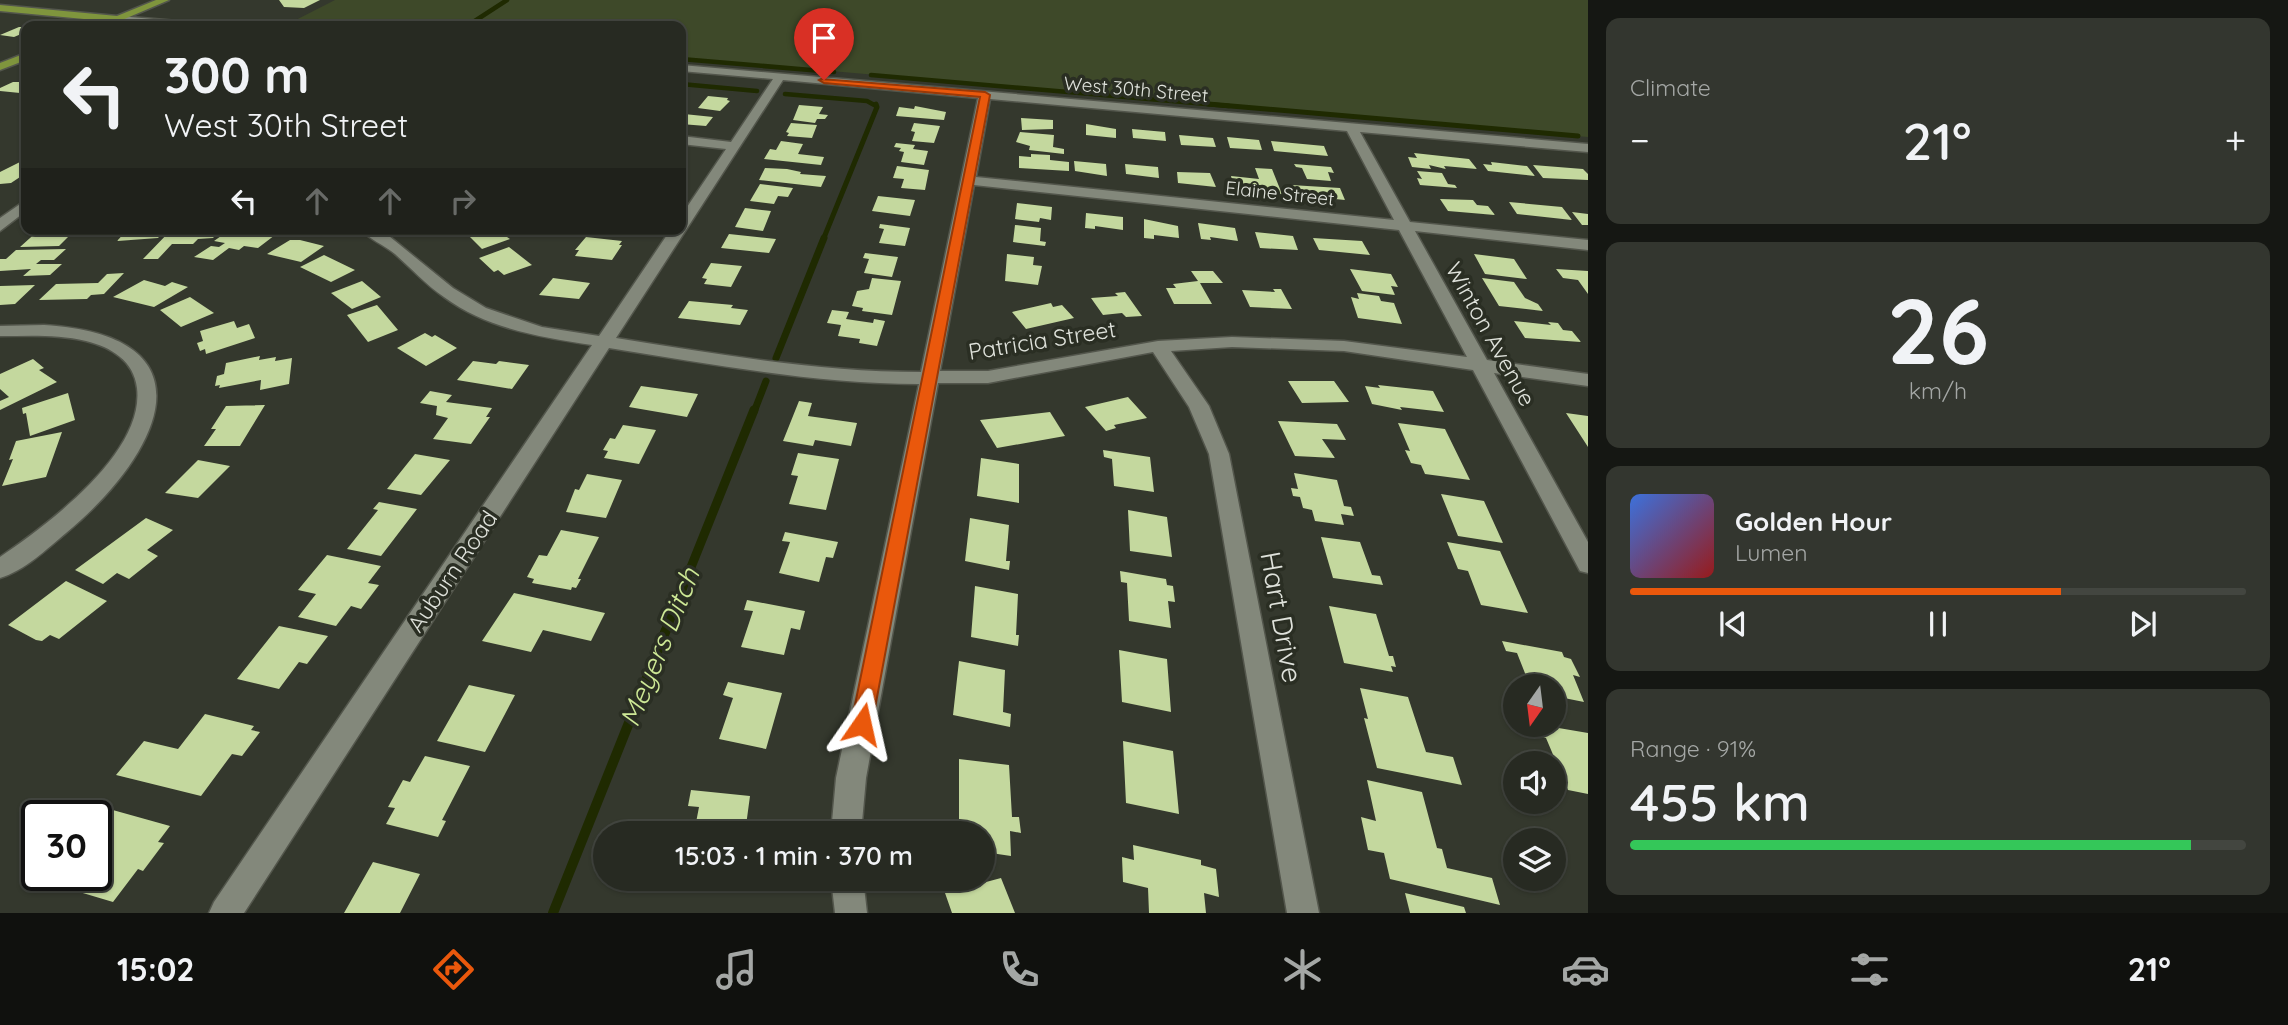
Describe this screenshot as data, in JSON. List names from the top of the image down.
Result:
{
  "streets": {
    "street": [
      "West 30th Street",
      "Elaine Street",
      "Winton Avenue",
      "Patricia Street",
      "Auburn Road",
      "Hart Drive"
    ]
  },
  "crossings": [
    ["West 30th Street", "Winton Avenue"],
    ["West 30th Street", "Auburn Road"],
    ["Elaine Street", "Winton Avenue"],
    ["Winton Avenue", "Patricia Street"],
    ["Patricia Street", "Auburn Road"],
    ["Patricia Street", "Hart Drive"]
  ],
  "water": ["Meyers Ditch"],
  "north": "bottom",
  "page": {
    "tile": [
      "Climate",
      ["26", "km/h"],
      ["Range · 91%", "455 km"]
    ],
    "turn": ["300 m", "West 30th Street"],
    "heat": ["−", "21°", "+"],
    "song": ["Golden Hour", "Lumen"],
    "limit": "30",
    "trip": "15:03 · 1 min · 370 m",
    "tabs": ["15:02", "21°"]
  }
}
